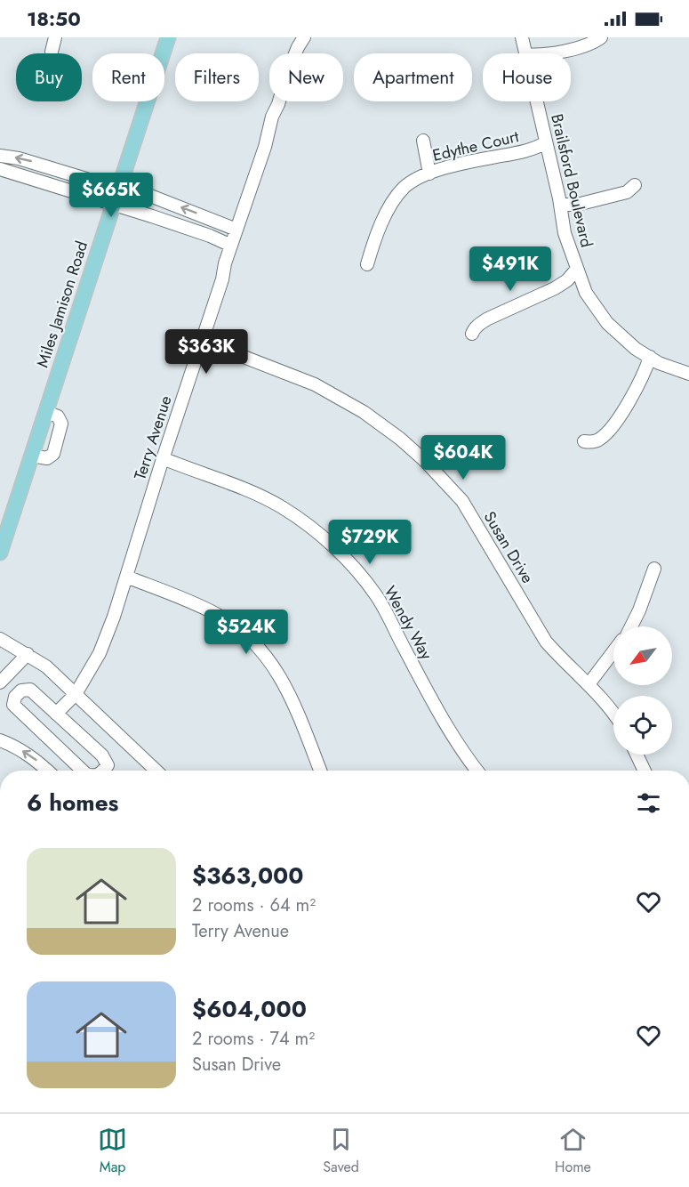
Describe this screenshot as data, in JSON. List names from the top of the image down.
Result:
{
  "streets": {
    "main road": ["Miles Jamison Road"],
    "street": [
      "Edythe Court",
      "Brailsford Boulevard",
      "Terry Avenue",
      "Susan Drive",
      "Wendy Way"
    ]
  },
  "crossings": [
    ["Edythe Court", "Brailsford Boulevard"],
    ["Terry Avenue", "Susan Drive"],
    ["Terry Avenue", "Wendy Way"]
  ],
  "north": "bottom left",
  "page": {
    "status": "18:50",
    "chip": [
      "Buy",
      "Rent",
      "Filters",
      "New",
      "Apartment",
      "House"
    ],
    "price": [
      "$665K",
      "$491K",
      "$363K",
      "$604K",
      "$729K",
      "$524K"
    ],
    "heading": "6 homes",
    "list": [
      {
        "name": "$363,000",
        "note": "2 rooms · 64 m² · Terry Avenue"
      },
      {
        "name": "$604,000",
        "note": "2 rooms · 74 m² · Susan Drive"
      }
    ],
    "tabs": ["Map", "Saved", "Home"]
  }
}
